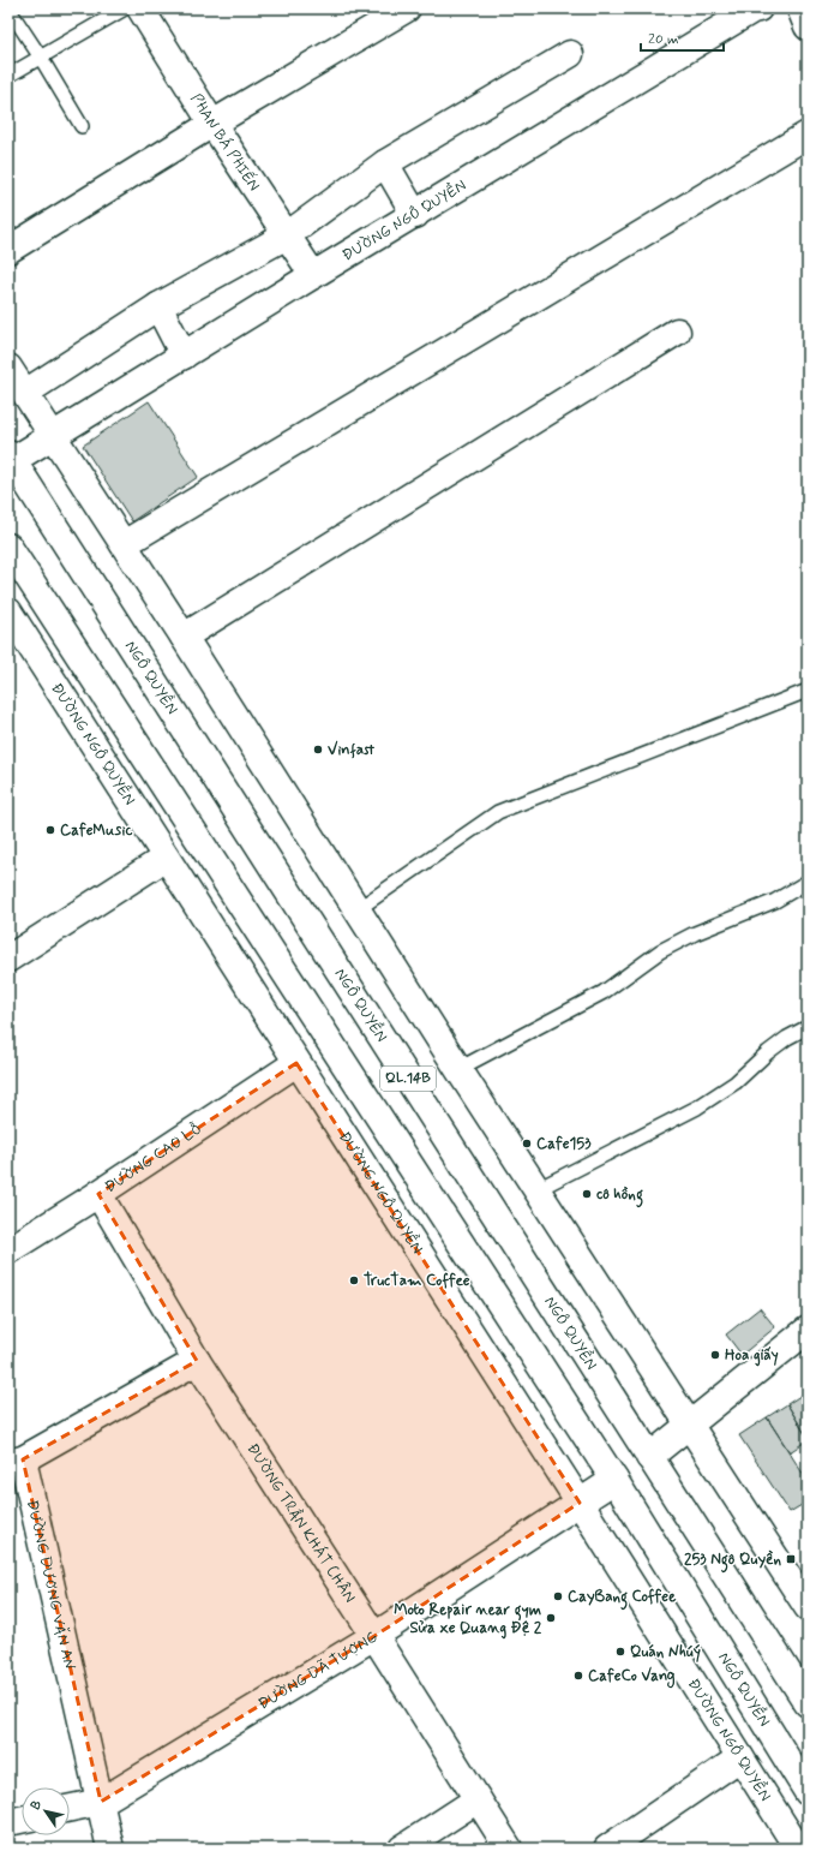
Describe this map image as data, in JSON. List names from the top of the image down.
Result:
{
  "streets": {
    "main road": [
      "PHAN BÁ PHIẾN",
      "ĐƯỜNG NGÔ QUYỀN",
      "NGÔ QUYỀN",
      "QL.14B",
      "ĐƯỜNG CAO LỖ",
      "ĐƯỜNG TRẦN KHÁT CHÂN",
      "ĐƯỜNG DƯƠNG VĂN AN",
      "ĐƯỜNG DÃ TƯỢNG"
    ]
  },
  "crossings": [
    ["PHAN BÁ PHIẾN", "ĐƯỜNG NGÔ QUYỀN"],
    ["ĐƯỜNG NGÔ QUYỀN", "NGÔ QUYỀN"],
    ["ĐƯỜNG NGÔ QUYỀN", "ĐƯỜNG CAO LỖ"],
    ["ĐƯỜNG NGÔ QUYỀN", "ĐƯỜNG DÃ TƯỢNG"],
    ["NGÔ QUYỀN", "ĐƯỜNG DÃ TƯỢNG"],
    ["ĐƯỜNG CAO LỖ", "ĐƯỜNG TRẦN KHÁT CHÂN"],
    ["ĐƯỜNG TRẦN KHÁT CHÂN", "ĐƯỜNG DƯƠNG VĂN AN"],
    ["ĐƯỜNG TRẦN KHÁT CHÂN", "ĐƯỜNG DÃ TƯỢNG"],
    ["ĐƯỜNG DƯƠNG VĂN AN", "ĐƯỜNG DÃ TƯỢNG"]
  ],
  "places": {
    "other": [
      "Vinfast",
      "CafeMusic",
      "Cafe153",
      "cô hồng",
      "TrucTam Coffee",
      "Hoa giấy",
      "CayBang Coffee",
      "Moto Repair near gym Sửa xe Quang Đệ 2",
      "Quán Nhúý",
      "CafeCo Vang"
    ],
    "transit": ["253 Ngô Quyền"]
  },
  "scale_bar": "20 m",
  "north": "top left"
}
